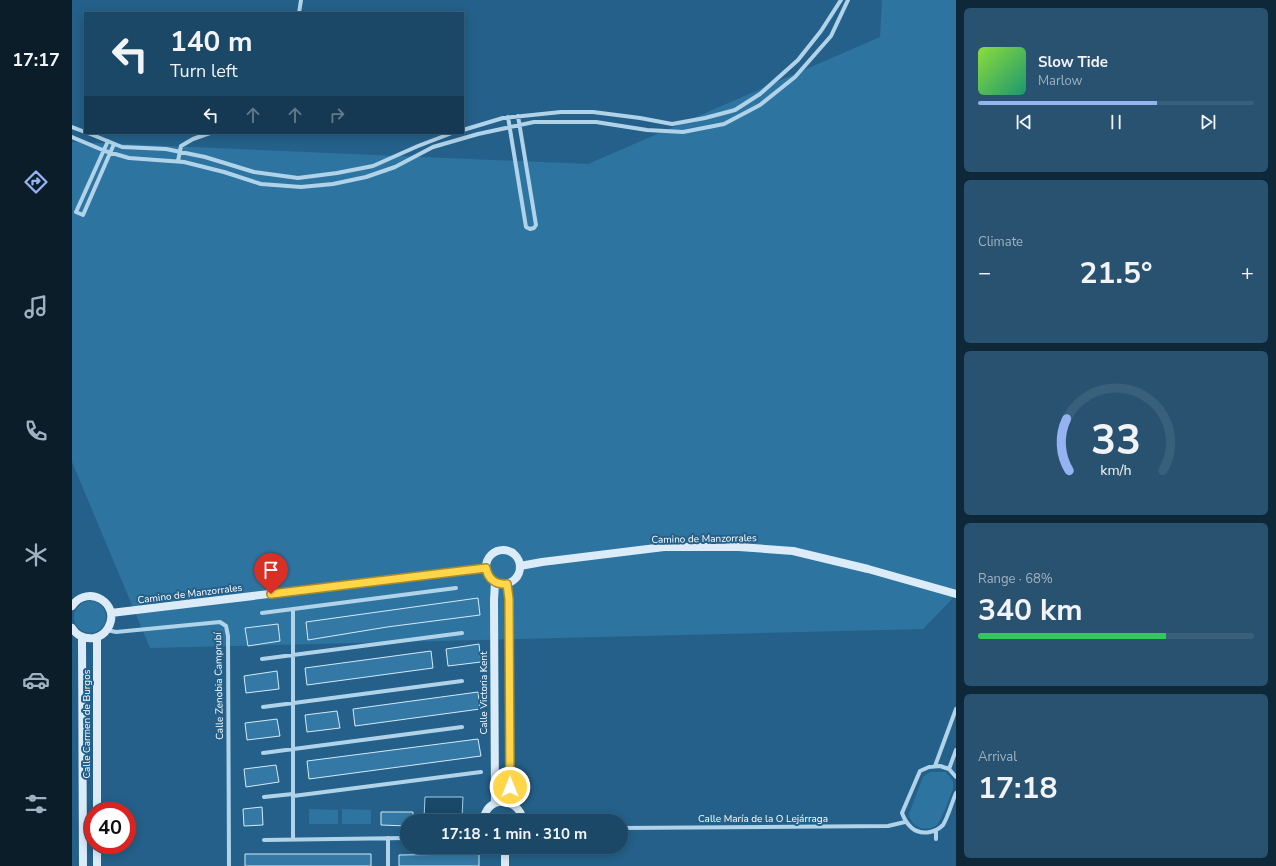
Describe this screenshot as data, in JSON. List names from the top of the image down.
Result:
{
  "streets": {
    "street": [
      "Camino de Manzorrales",
      "Calle Zenobia Camprubí",
      "Calle Victoria Kent",
      "Calle Carmen de Burgos",
      "Calle María de la O Lejárraga"
    ]
  },
  "crossings": [
    ["Camino de Manzorrales", "Calle Victoria Kent"]
  ],
  "page": {
    "tabs": "17:17",
    "turn": ["140 m", "Turn left"],
    "song": ["Slow Tide", "Marlow"],
    "tile": [
      "Climate",
      ["Range · 68%", "340 km"],
      ["Arrival", "17:18"]
    ],
    "heat": ["−", "21.5°", "+"],
    "limit": "40",
    "trip": "17:18 · 1 min · 310 m",
    "gauge": ["33", "km/h"]
  }
}
